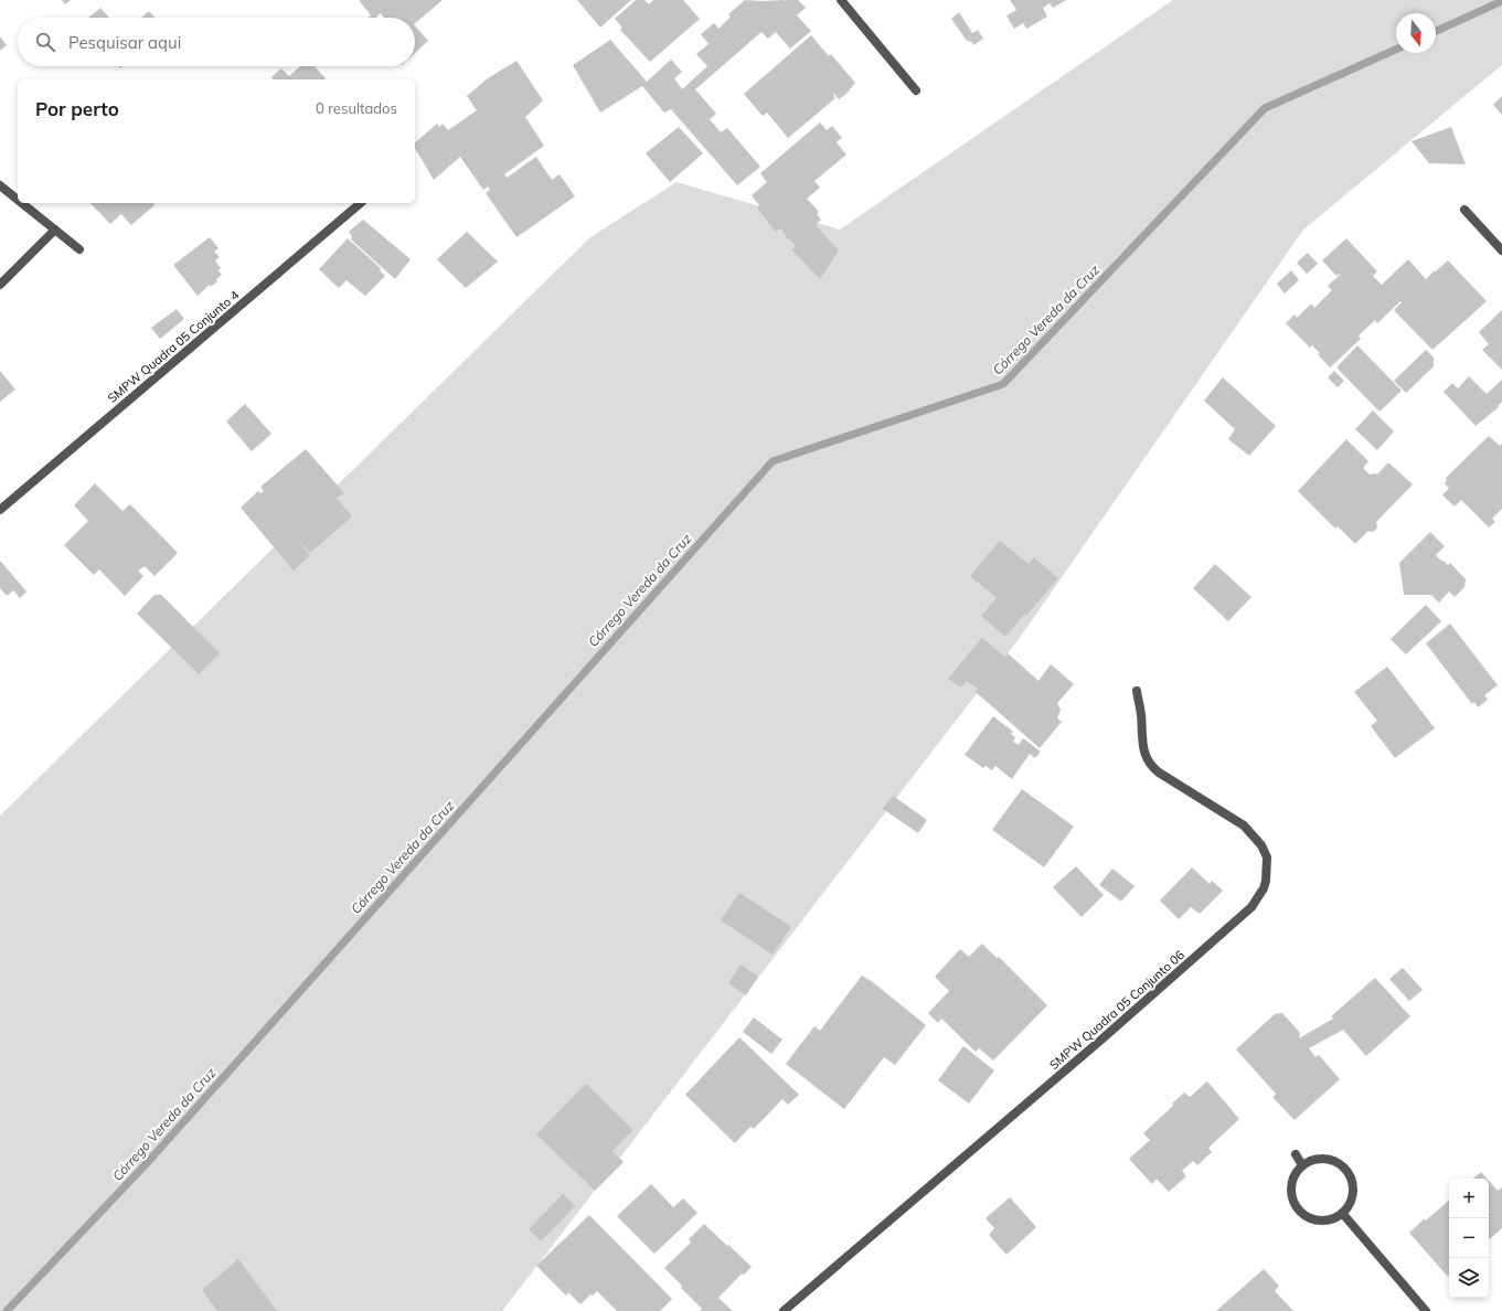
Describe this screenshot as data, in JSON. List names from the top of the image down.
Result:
{
  "streets": {
    "street": ["SMPW Quadra 05 Conjunto 4", "SMPW Quadra 05 Conjunto 06"]
  },
  "water": ["Córrego Vereda da Cruz"],
  "north": "bottom",
  "page": {
    "search": "Pesquisar aqui",
    "heading": ["Por perto", "0 resultados"],
    "map_buttons": ["+", "−"]
  }
}
